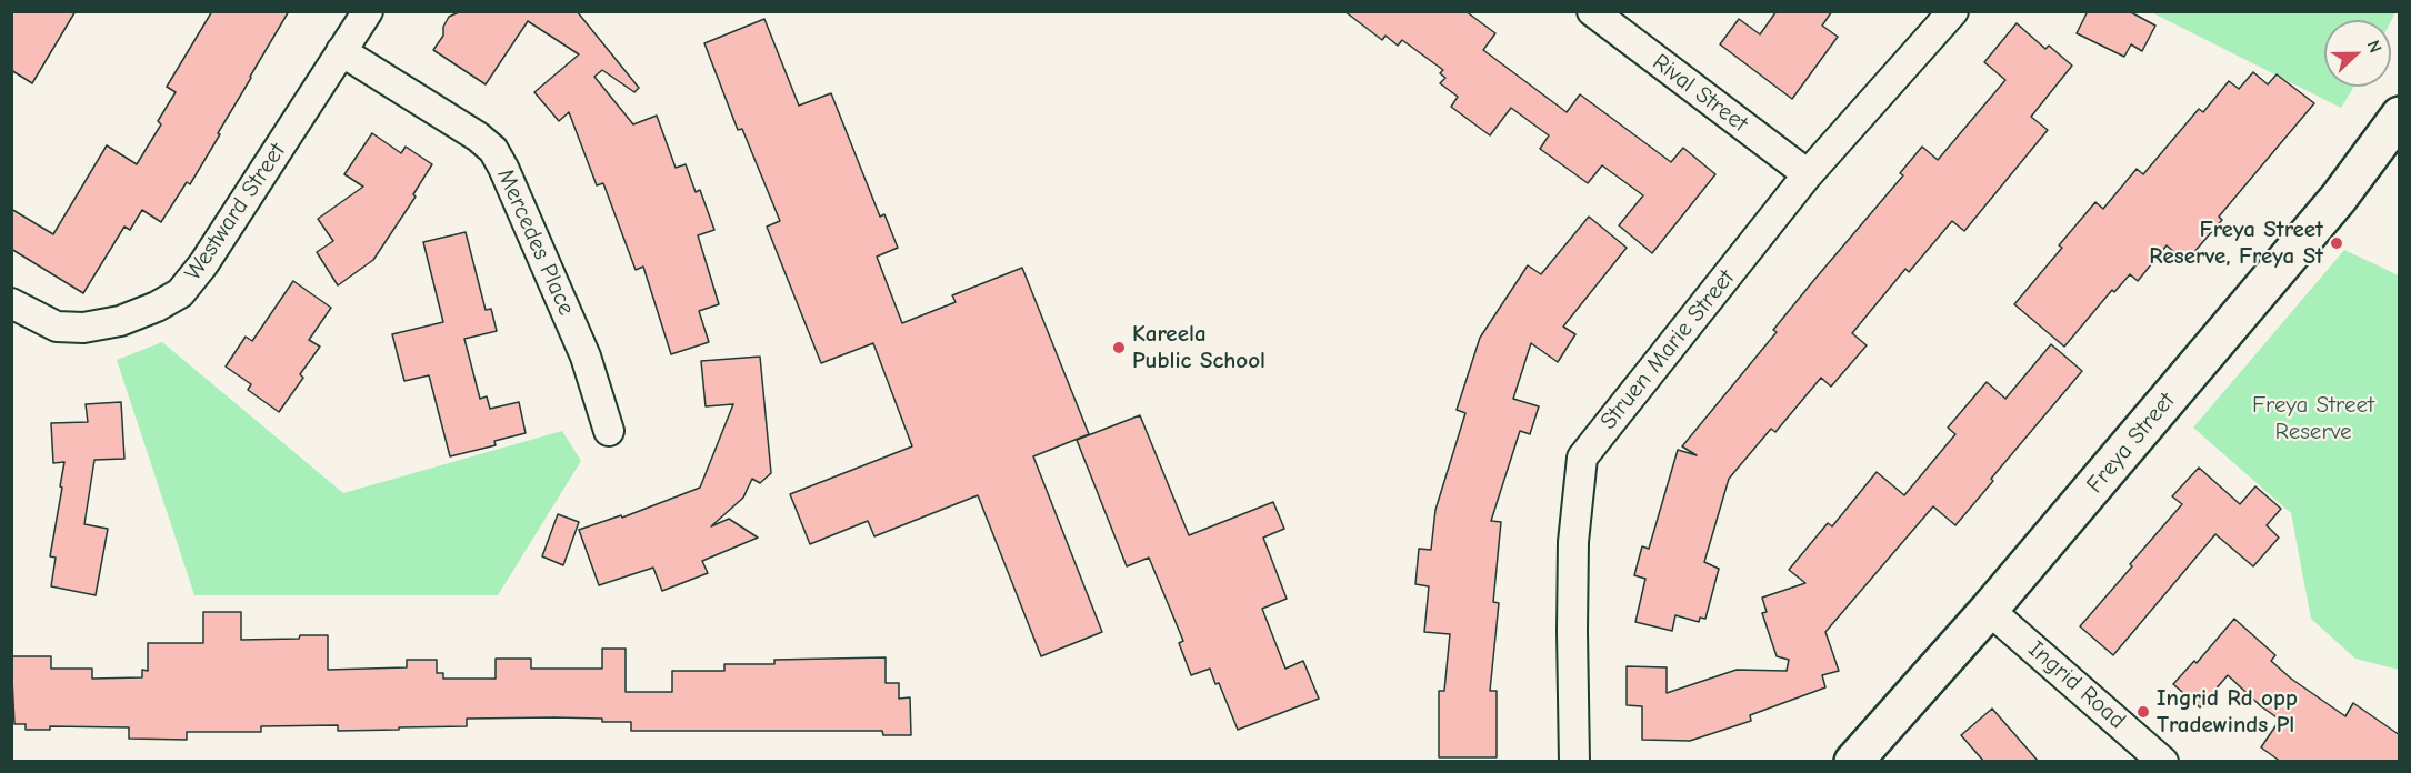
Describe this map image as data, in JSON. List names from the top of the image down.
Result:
{
  "streets": {
    "street": [
      "Rival Street",
      "Westward Street",
      "Mercedes Place",
      "Struen Marie Street",
      "Freya Street",
      "Ingrid Road"
    ]
  },
  "crossings": [
    ["Rival Street", "Struen Marie Street"],
    ["Westward Street", "Mercedes Place"],
    ["Freya Street", "Ingrid Road"]
  ],
  "parks": ["Freya Street Reserve"],
  "places": ["Freya Street Reserve, Freya St", "Kareela Public School", "Ingrid Rd opp Tradewinds Pl"],
  "north": "right"
}
